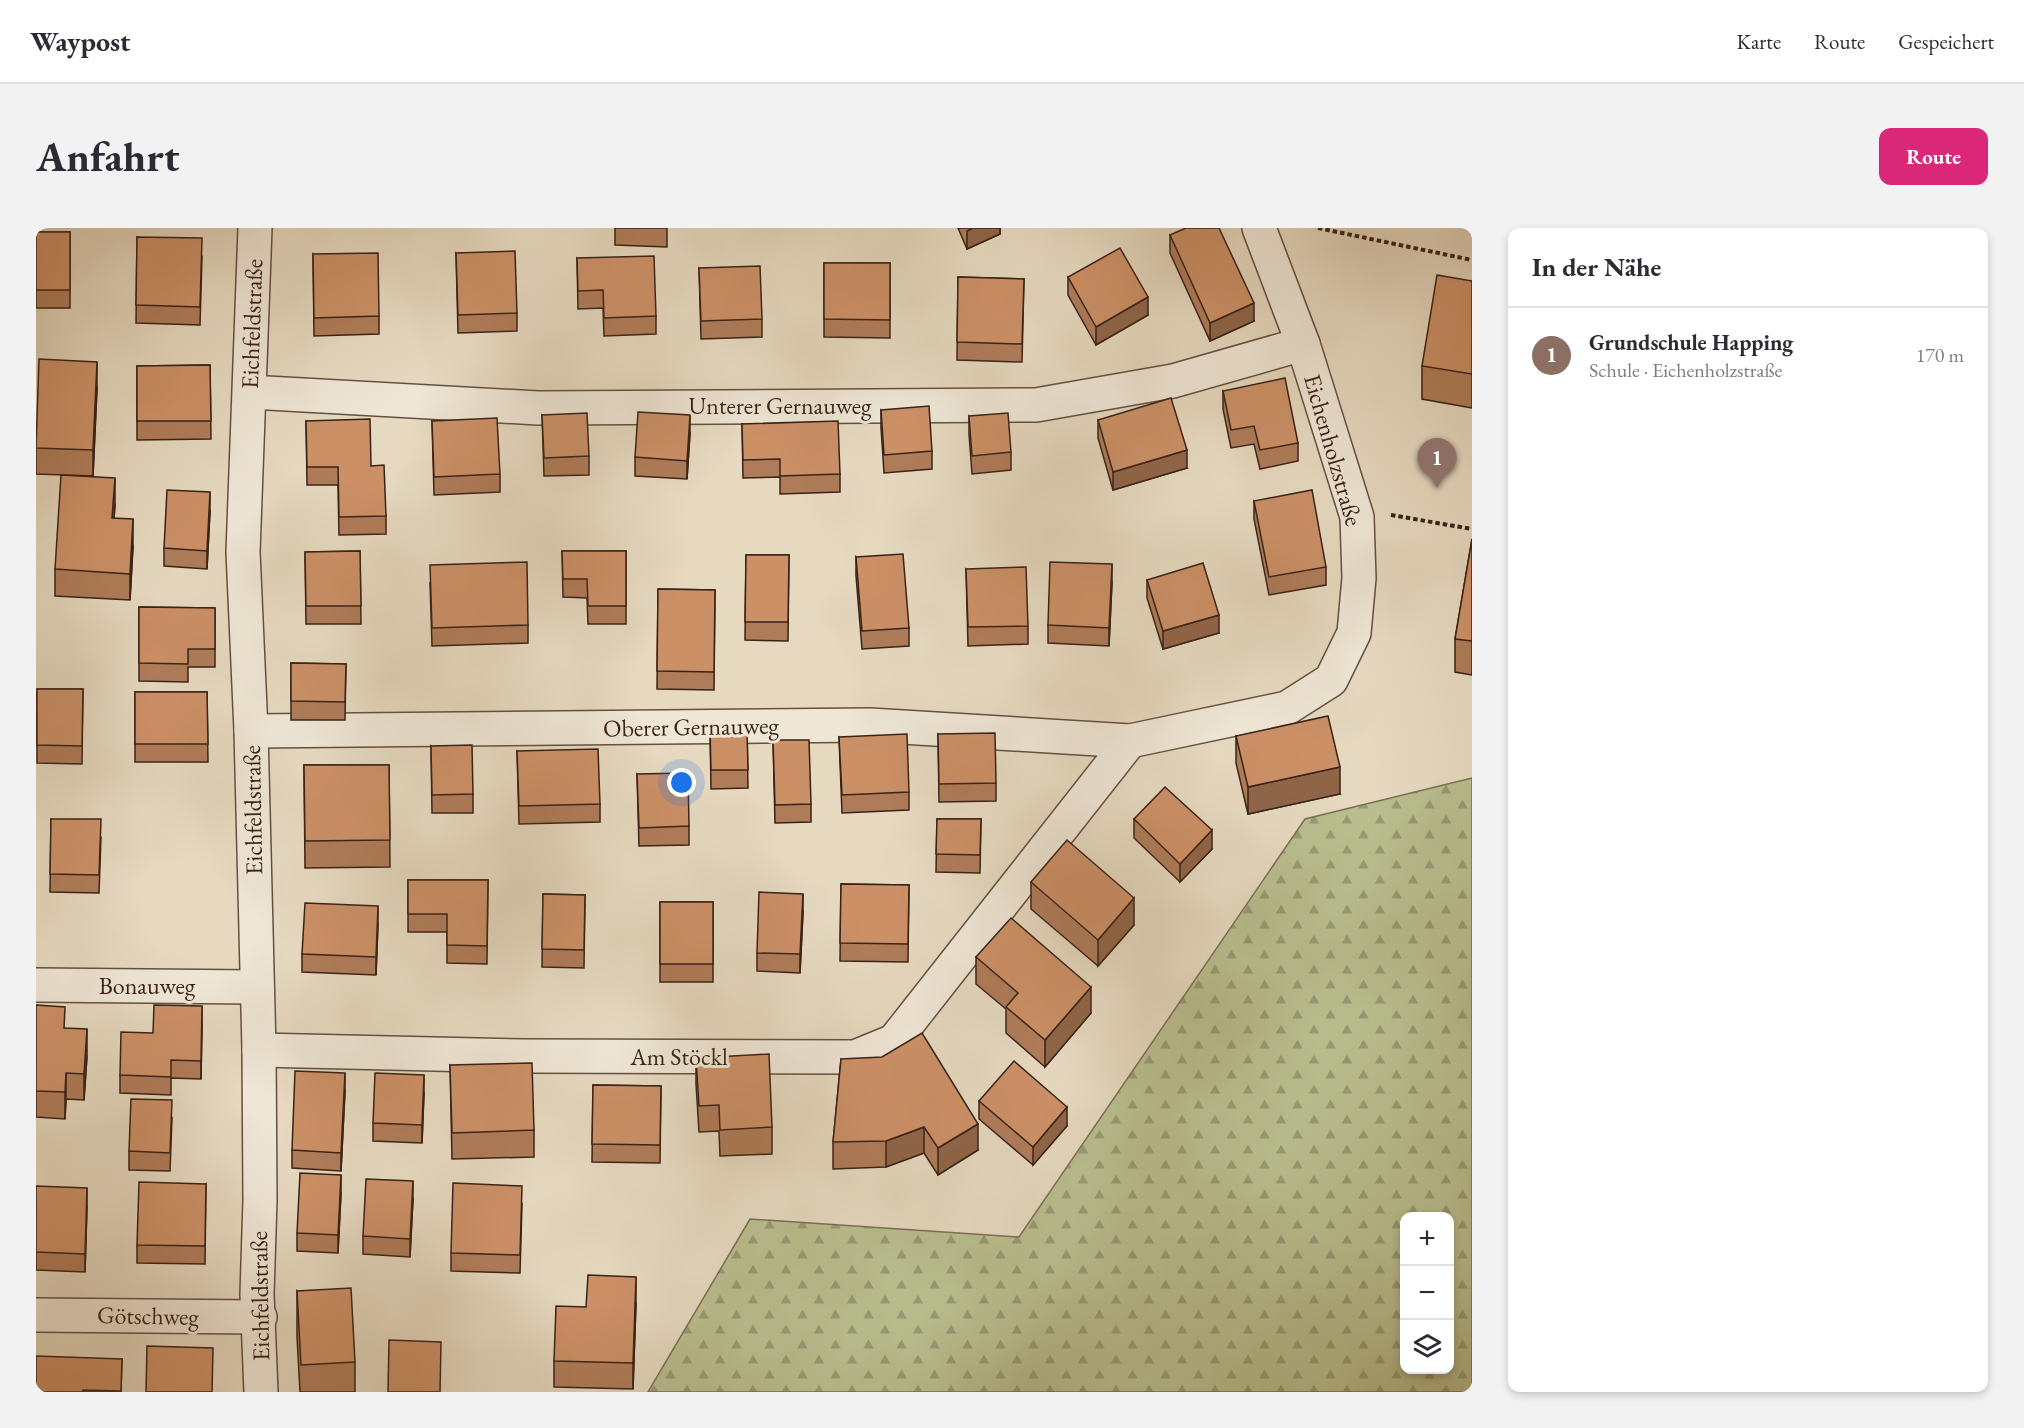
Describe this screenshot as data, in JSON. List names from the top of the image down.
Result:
{
  "streets": {
    "street": [
      "Eichfeldstraße",
      "Unterer Gernauweg",
      "Eichenholzstraße",
      "Oberer Gernauweg",
      "Bonauweg",
      "Am Stöckl",
      "Götschweg"
    ]
  },
  "crossings": [
    ["Eichfeldstraße", "Unterer Gernauweg"],
    ["Eichfeldstraße", "Oberer Gernauweg"],
    ["Eichfeldstraße", "Bonauweg"],
    ["Eichfeldstraße", "Am Stöckl"],
    ["Eichfeldstraße", "Götschweg"],
    ["Unterer Gernauweg", "Eichenholzstraße"],
    ["Eichenholzstraße", "Oberer Gernauweg"],
    ["Eichenholzstraße", "Am Stöckl"],
    ["Oberer Gernauweg", "Am Stöckl"]
  ],
  "page": {
    "header": "Waypost",
    "nav": ["Karte", "Route", "Gespeichert"],
    "buttons": "Route",
    "title": "Anfahrt",
    "heading": "In der Nähe",
    "list": [
      {
        "mark": "1",
        "name": "Grundschule Happing",
        "note": "Schule · Eichenholzstraße",
        "value": "170 m"
      }
    ],
    "pins": "1",
    "map_buttons": ["+", "−"]
  }
}
